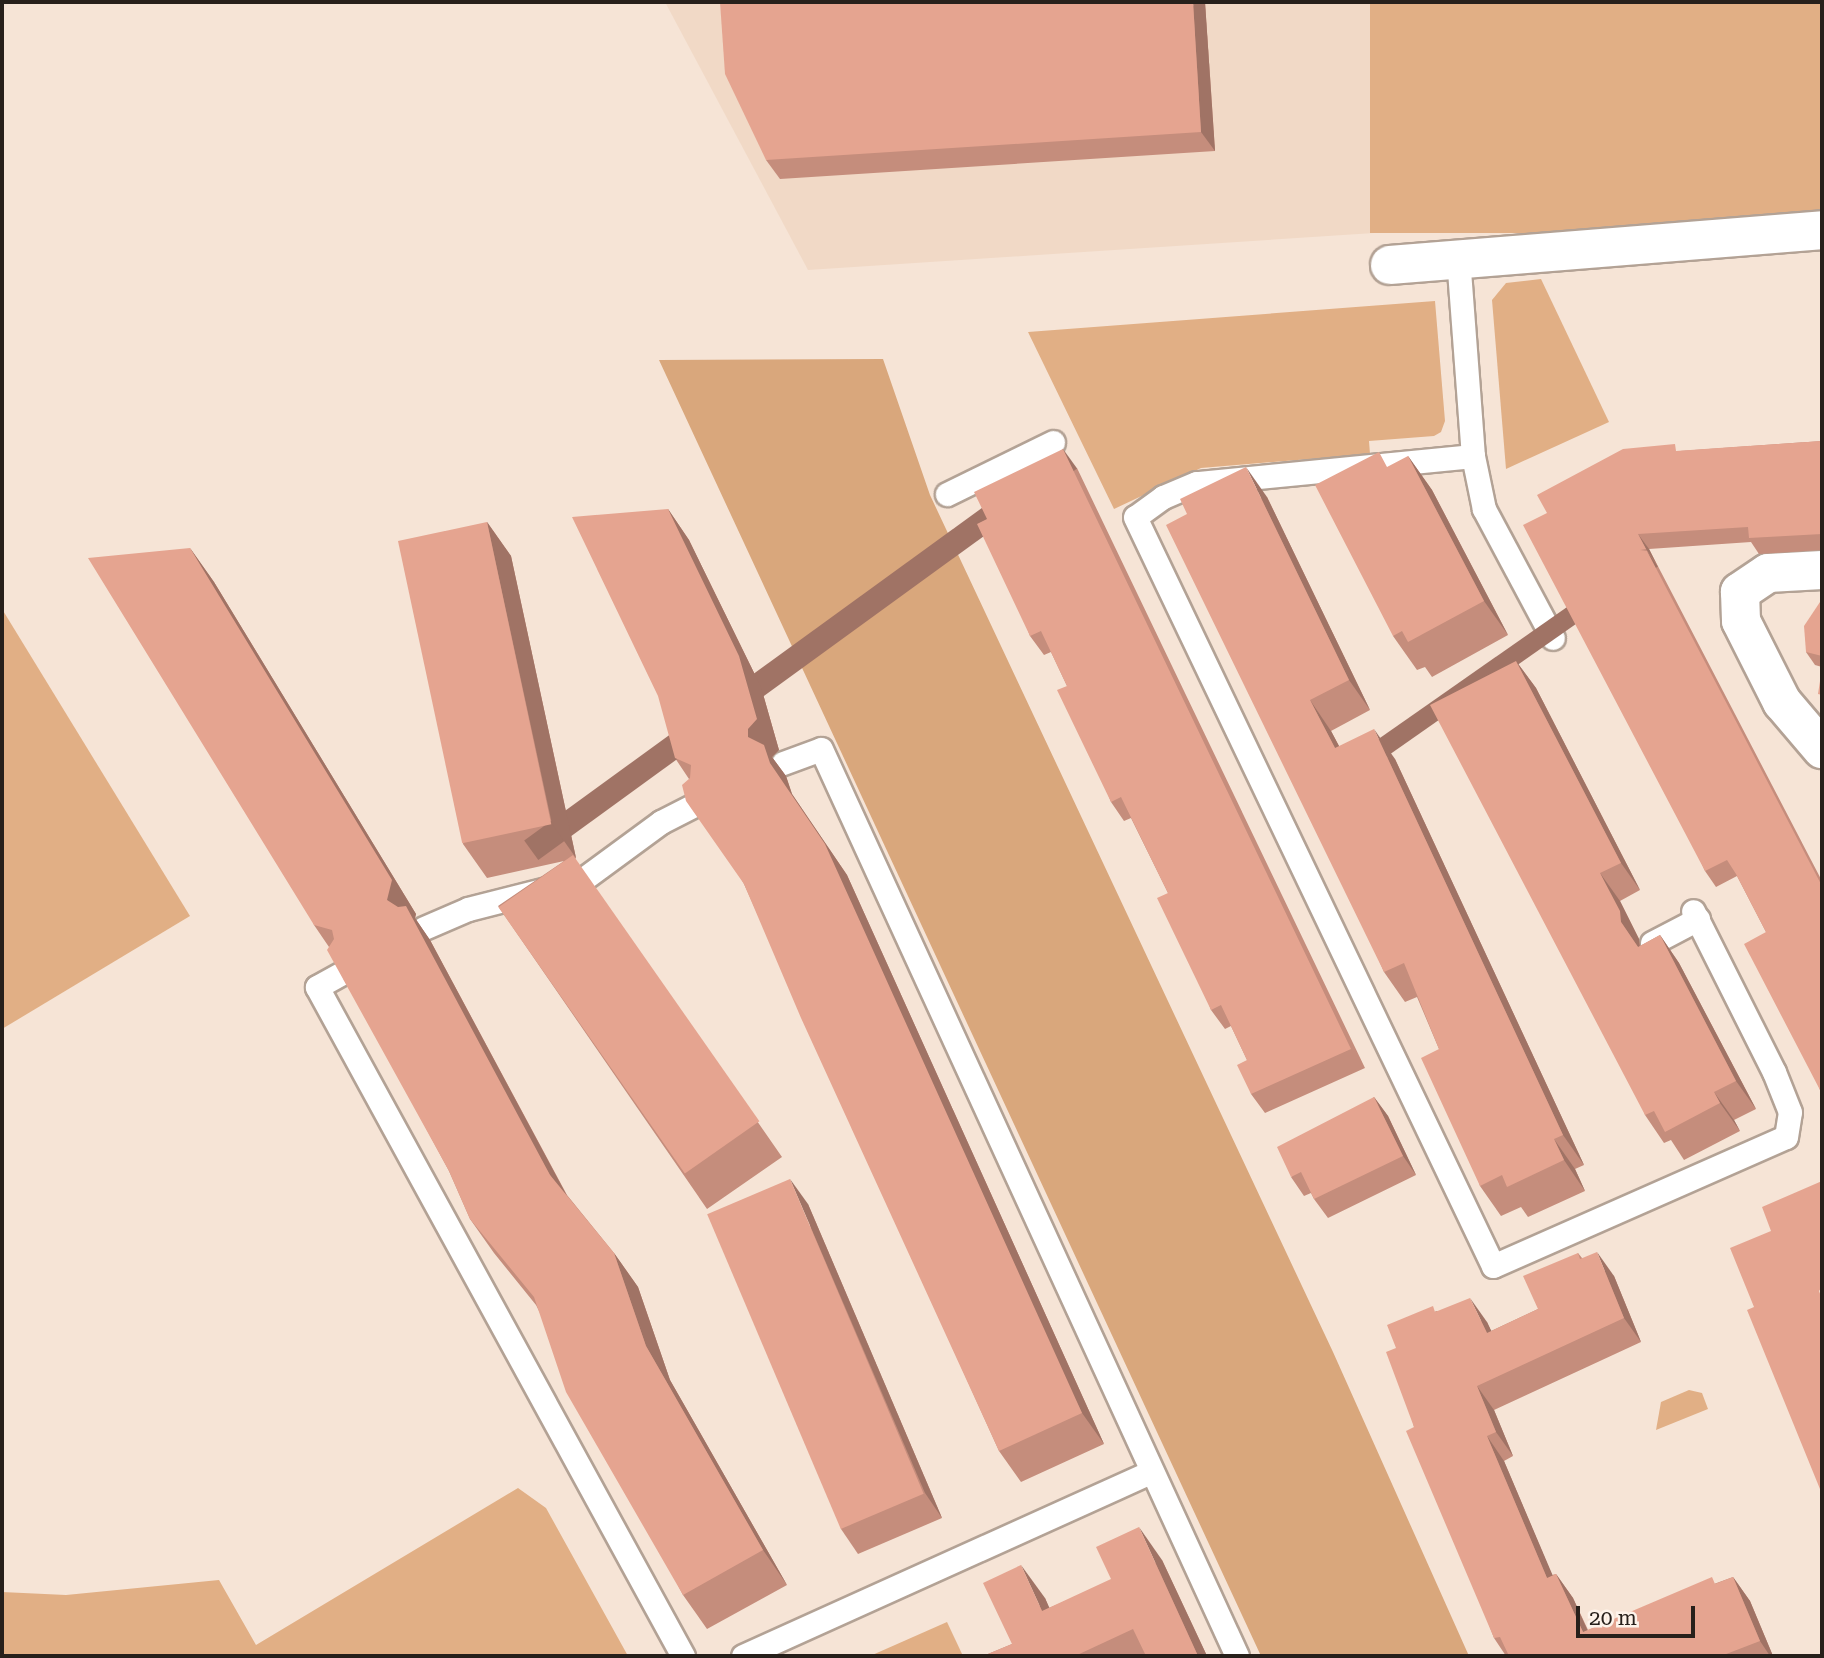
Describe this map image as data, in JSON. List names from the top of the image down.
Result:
{
  "scale_bar": "20 m"
}
